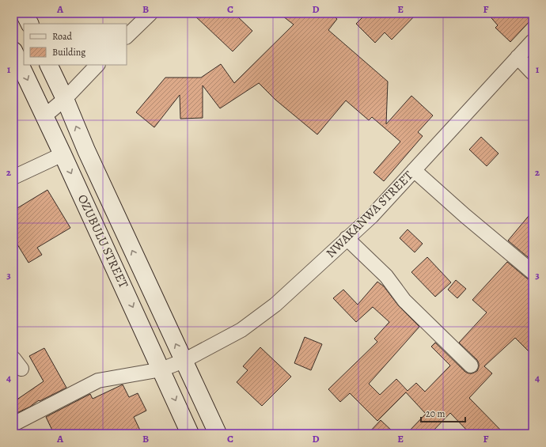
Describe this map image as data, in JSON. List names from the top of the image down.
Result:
{
  "streets": {
    "main road": ["OZUBULU STREET"],
    "street": ["NWAKANWA STREET"]
  },
  "crossings": [
    ["NWAKANWA STREET", "OZUBULU STREET"]
  ],
  "legend": ["Road", "Building"],
  "scale_bar": "20 m",
  "grid": {
    "columns": [
      "A",
      "B",
      "C",
      "D",
      "E",
      "F"
    ],
    "rows": [
      "1",
      "2",
      "3",
      "4"
    ]
  }
}
